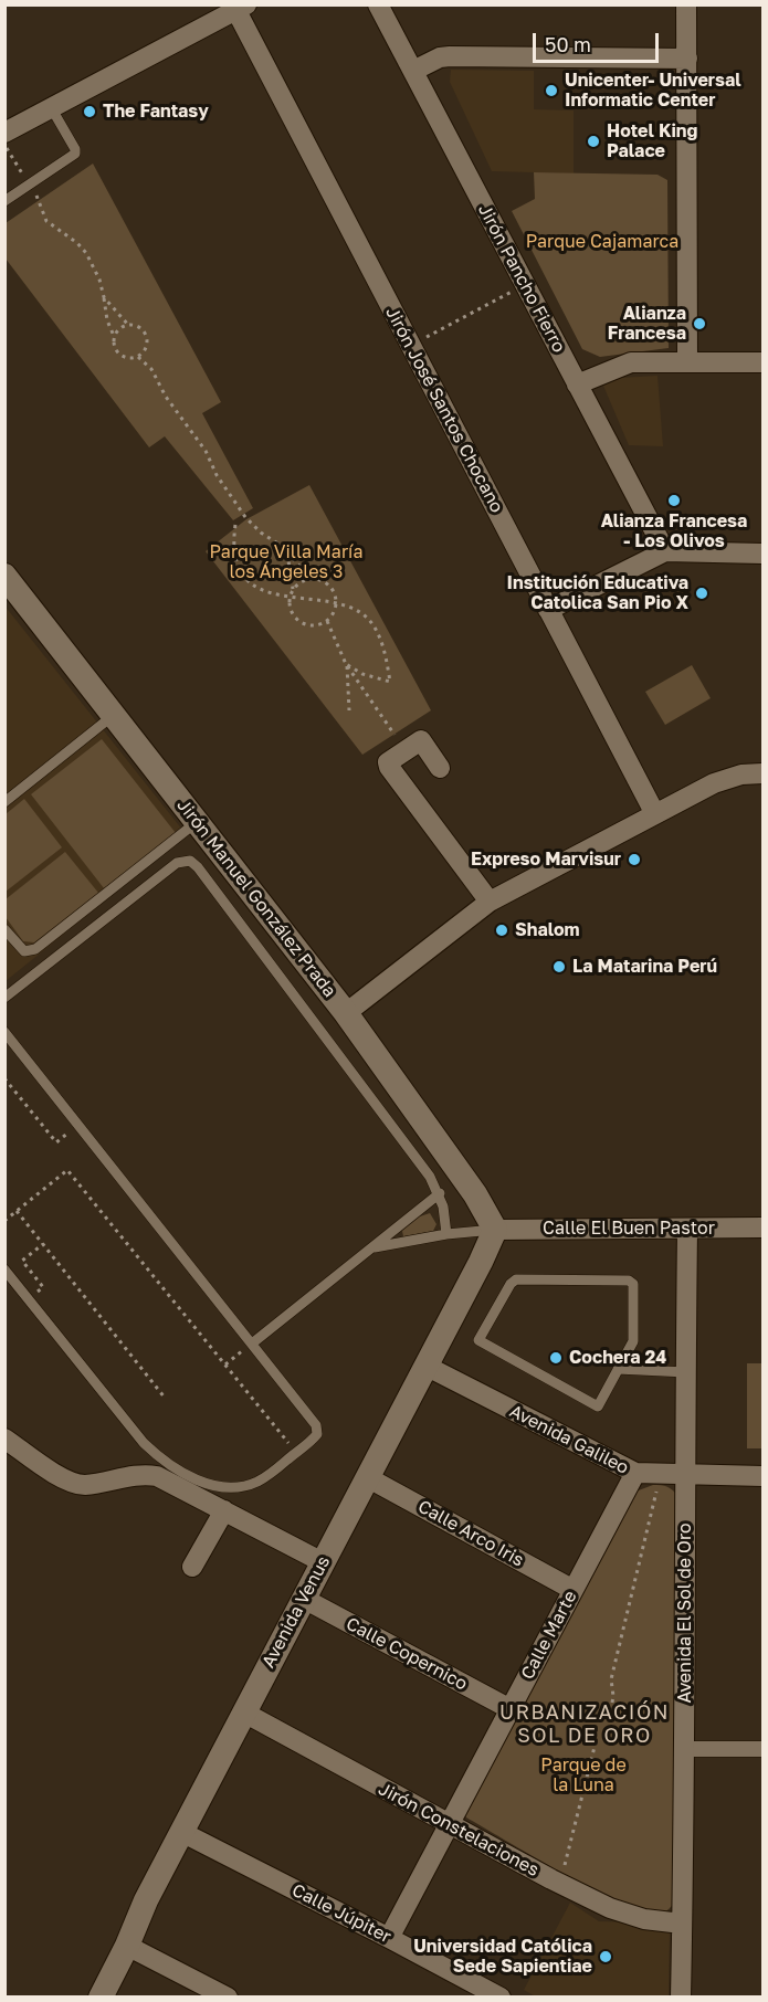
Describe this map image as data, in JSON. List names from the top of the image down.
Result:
{
  "streets": {
    "street": [
      "Jirón Pancho Fierro",
      "Jirón José Santos Chocano",
      "Jirón Manuel González Prada",
      "Calle El Buen Pastor",
      "Avenida Galileo",
      "Calle Arco Iris",
      "Avenida Venus",
      "Avenida El Sol de Oro",
      "Calle Marte",
      "Calle Copernico",
      "Jirón Constelaciones",
      "Calle Júpiter"
    ]
  },
  "crossings": [
    ["Jirón Manuel González Prada", "Calle El Buen Pastor"],
    ["Jirón Manuel González Prada", "Avenida Venus"],
    ["Calle El Buen Pastor", "Avenida Venus"],
    ["Calle El Buen Pastor", "Avenida El Sol de Oro"],
    ["Avenida Galileo", "Avenida Venus"],
    ["Avenida Galileo", "Avenida El Sol de Oro"],
    ["Avenida Galileo", "Calle Marte"],
    ["Calle Arco Iris", "Avenida Venus"],
    ["Calle Arco Iris", "Calle Marte"],
    ["Avenida Venus", "Calle Copernico"],
    ["Avenida Venus", "Jirón Constelaciones"],
    ["Avenida Venus", "Calle Júpiter"],
    ["Avenida El Sol de Oro", "Jirón Constelaciones"],
    ["Calle Marte", "Calle Copernico"],
    ["Calle Marte", "Jirón Constelaciones"],
    ["Calle Marte", "Calle Júpiter"]
  ],
  "districts": ["URBANIZACIÓN SOL DE ORO"],
  "parks": ["Parque Cajamarca", "Parque Villa María los Ángeles 3", "Parque de la Luna"],
  "places": [
    "Unicenter- Universal Informatic Center",
    "The Fantasy",
    "Hotel King Palace",
    "Alianza Francesa",
    "Alianza Francesa - Los Olivos",
    "Institución Educativa Catolica San Pio X",
    "Expreso Marvisur",
    "Shalom",
    "La Matarina Perú",
    "Cochera 24",
    "Universidad Católica Sede Sapientiae"
  ],
  "scale_bar": "50 m"
}
